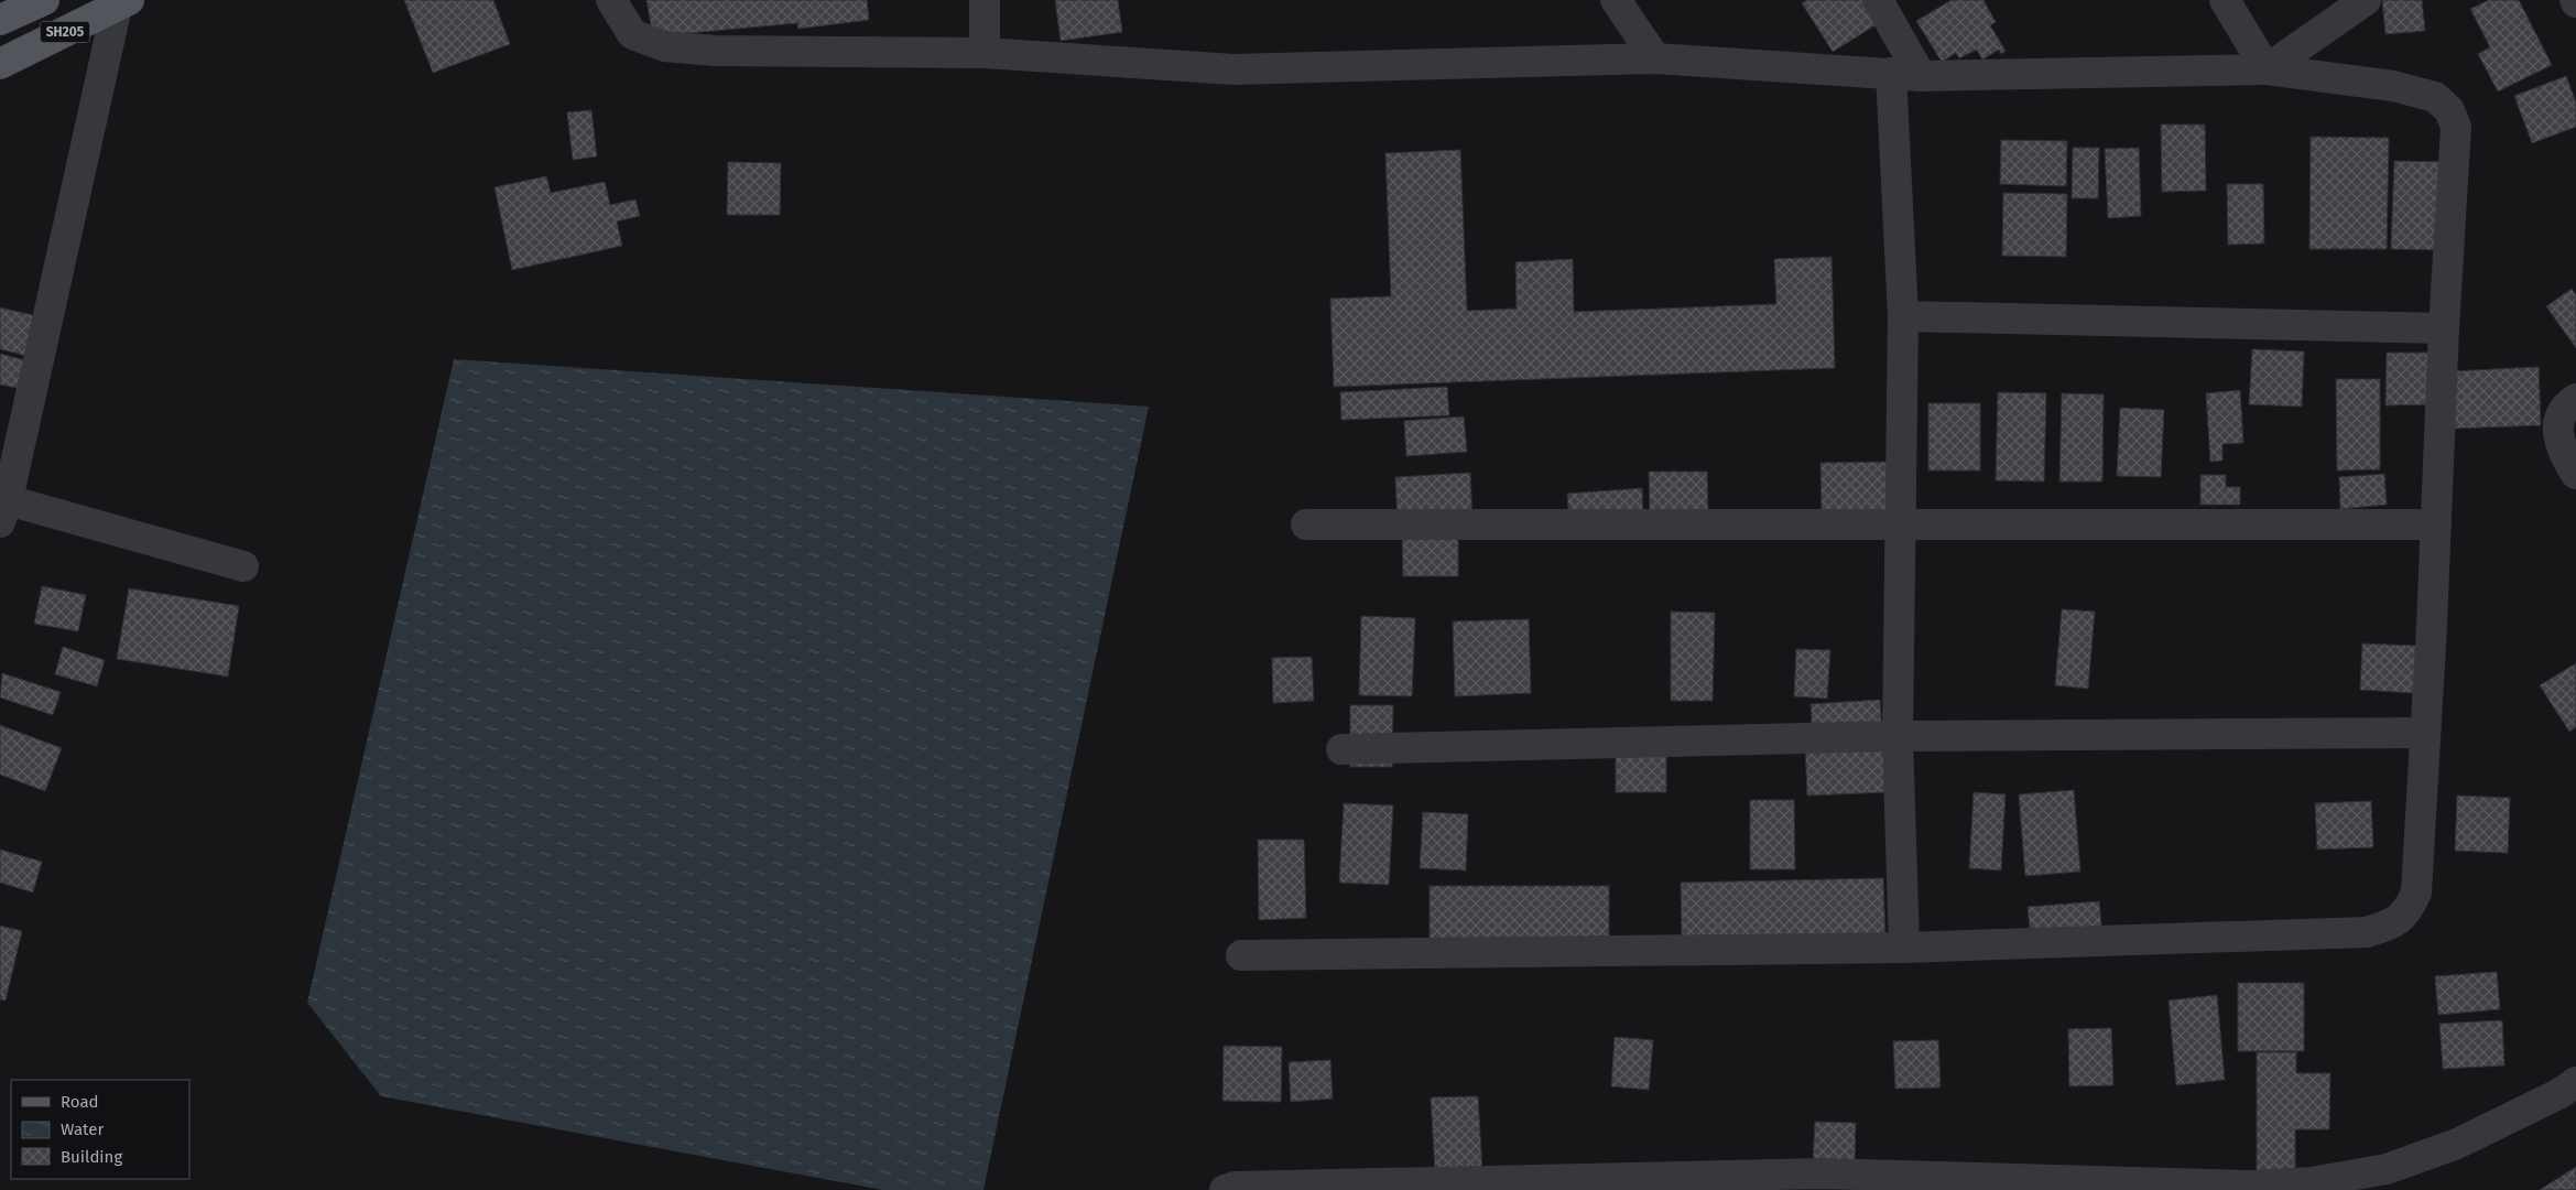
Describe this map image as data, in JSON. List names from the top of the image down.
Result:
{
  "streets": {
    "main road": ["SH205"]
  },
  "legend": ["Road", "Water", "Building"]
}
